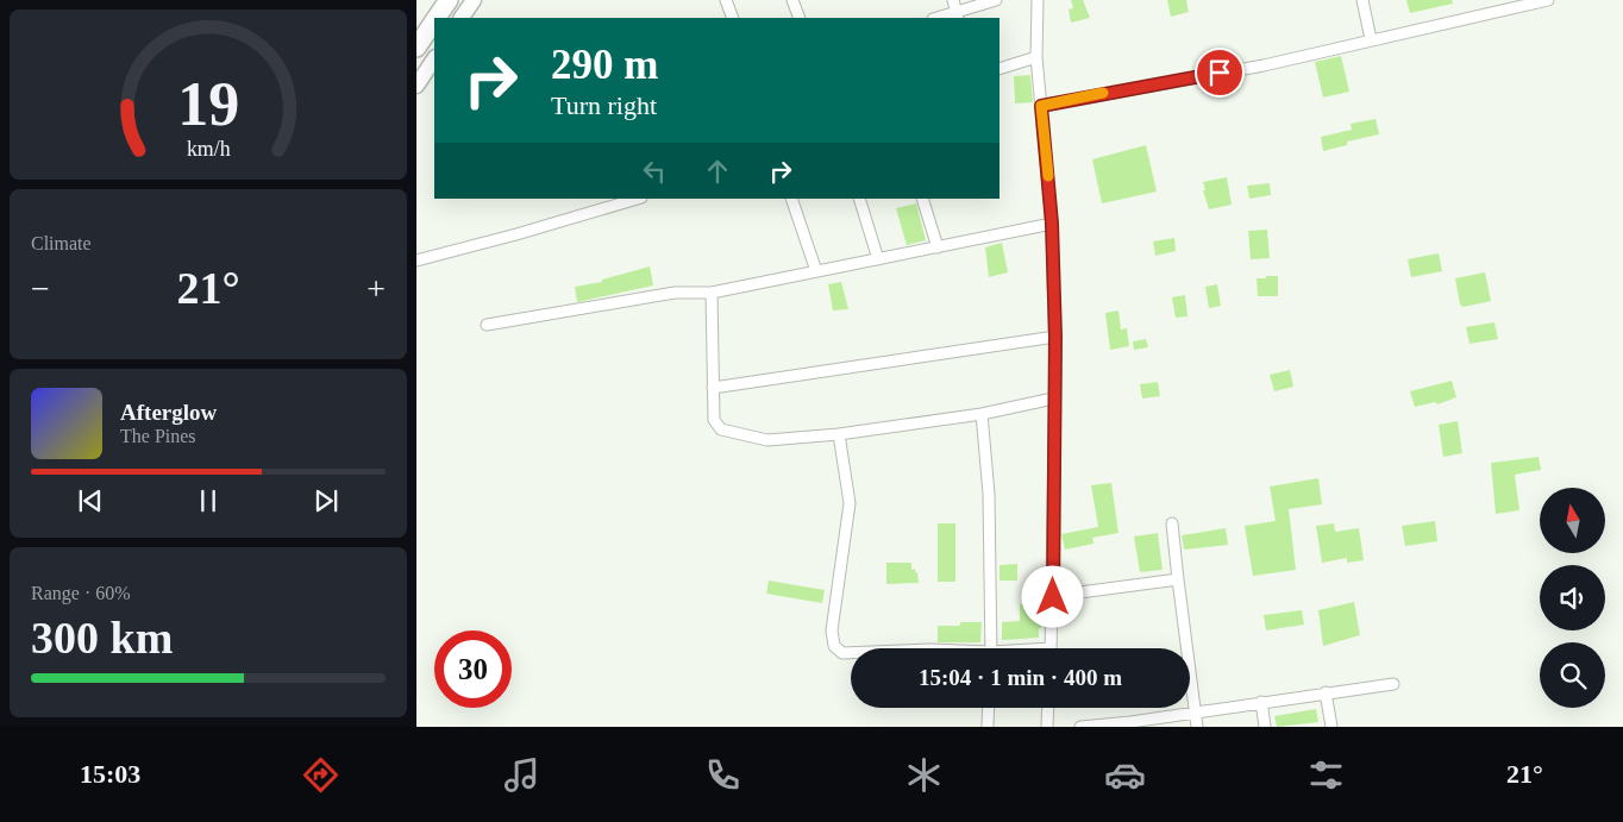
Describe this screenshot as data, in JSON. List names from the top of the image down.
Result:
{
  "north": "top",
  "page": {
    "turn": ["290 m", "Turn right"],
    "tile": [
      "Climate",
      ["Range · 60%", "300 km"]
    ],
    "heat": ["−", "21°", "+"],
    "song": ["Afterglow", "The Pines"],
    "limit": "30",
    "trip": "15:04 · 1 min · 400 m",
    "tabs": ["15:03", "21°"],
    "gauge": ["19", "km/h"]
  }
}
